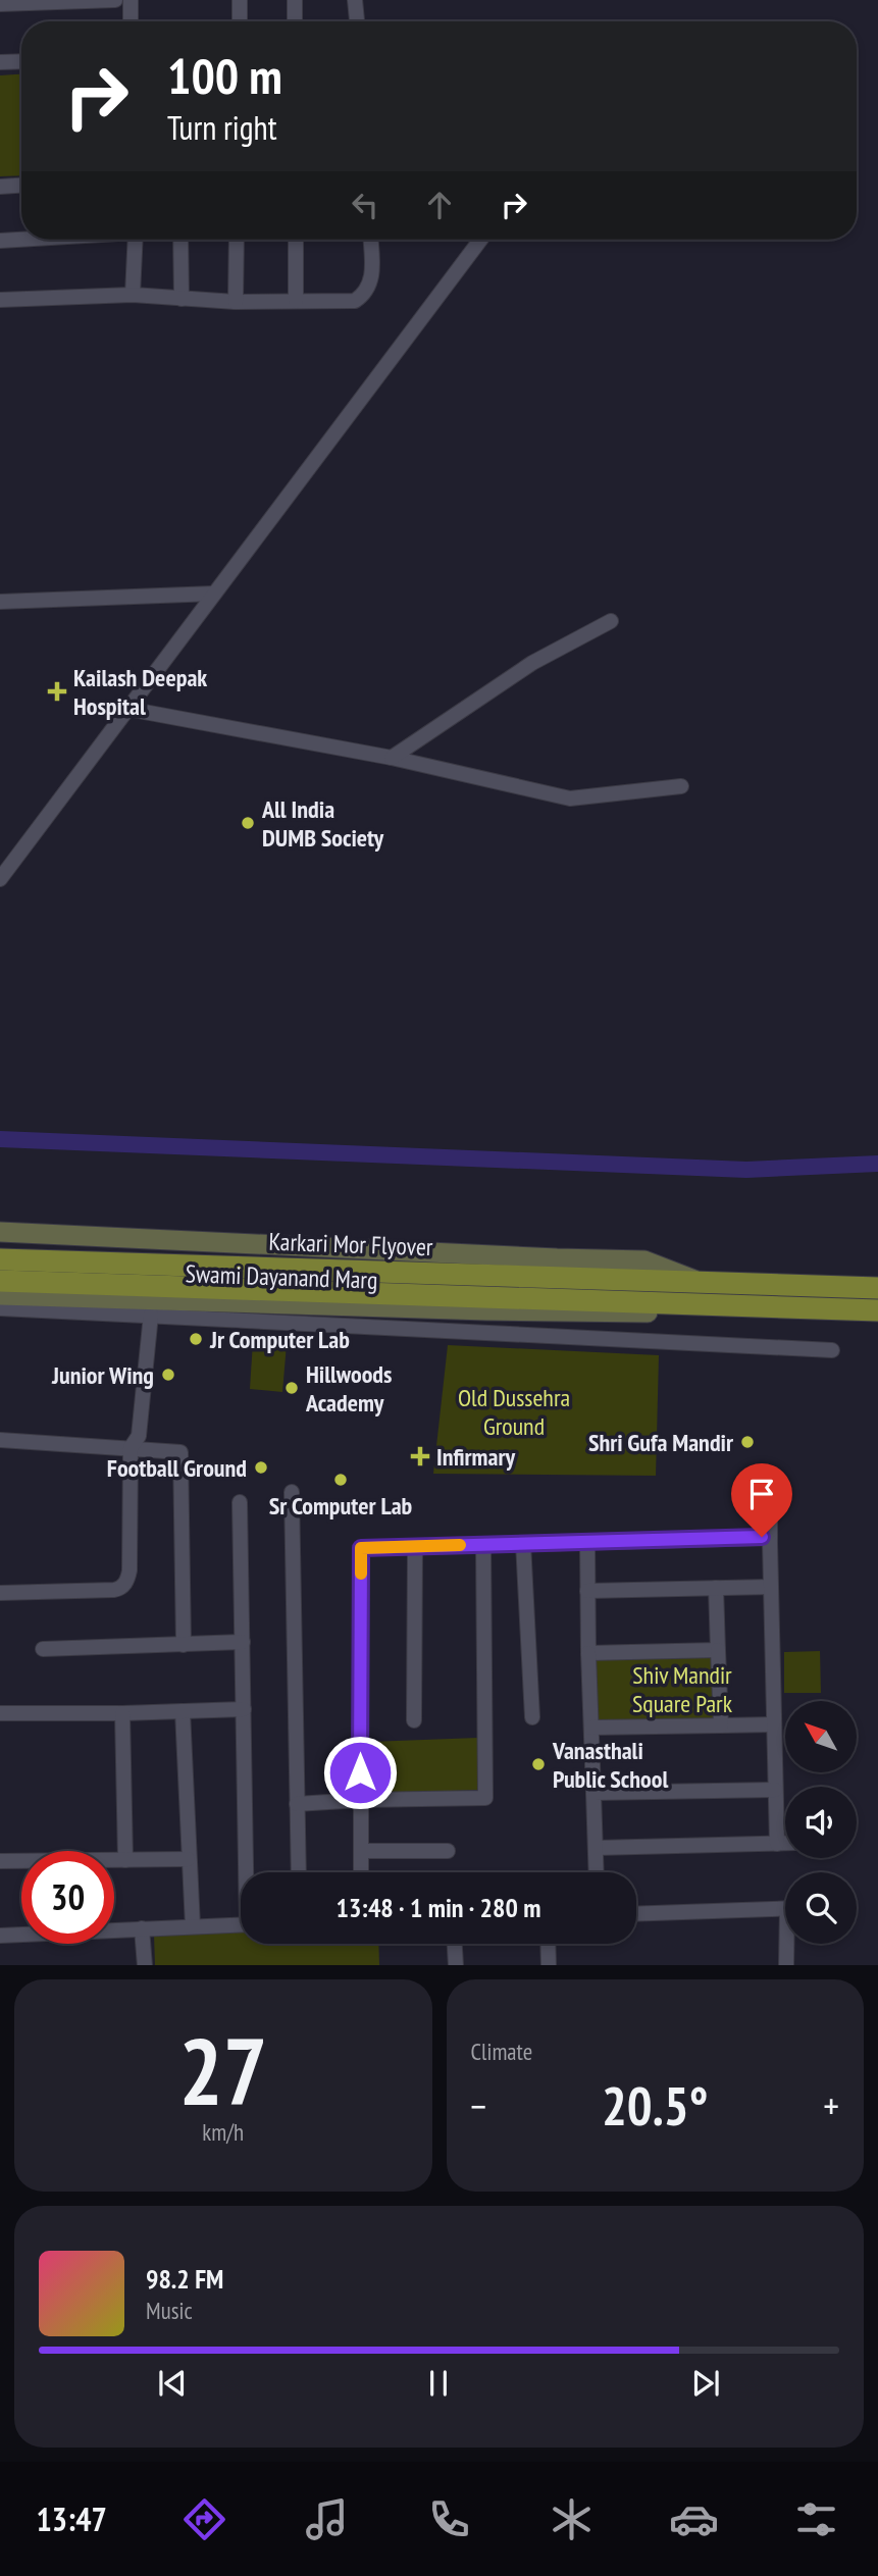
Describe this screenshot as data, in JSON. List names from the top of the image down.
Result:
{
  "streets": {
    "main road": ["Karkari Mor Flyover", "Swami Dayanand Marg"]
  },
  "crossings": [
    ["Karkari Mor Flyover", "Swami Dayanand Marg"]
  ],
  "parks": ["Old Dussehra Ground", "Shiv Mandir Square Park"],
  "places": {
    "health": ["Kailash Deepak Hospital", "Infirmary"],
    "other": [
      "All India DUMB Society",
      "Jr Computer Lab",
      "Junior Wing",
      "Hillwoods Academy",
      "Shri Gufa Mandir",
      "Football Ground",
      "Sr Computer Lab",
      "Vanasthali Public School"
    ]
  },
  "north": "top left",
  "page": {
    "turn": ["100 m", "Turn right"],
    "limit": "30",
    "trip": "13:48 · 1 min · 280 m",
    "tile": [
      ["27", "km/h"],
      "Climate"
    ],
    "heat": ["−", "20.5°", "+"],
    "song": ["98.2 FM", "Music"],
    "tabs": "13:47"
  }
}
